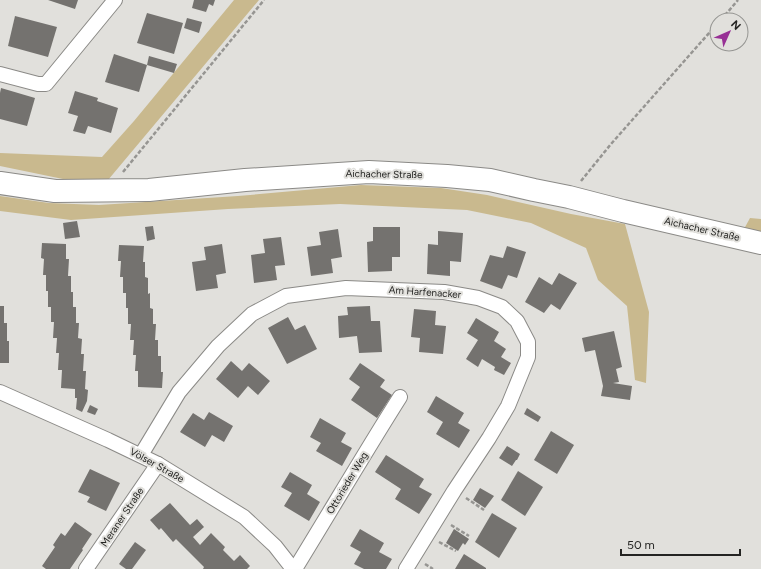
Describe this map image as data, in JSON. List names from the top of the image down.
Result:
{
  "streets": {
    "main road": ["Aichacher Straße"],
    "street": [
      "Am Harfenacker",
      "Völser Straße",
      "Ottorieder Weg",
      "Meraner Straße"
    ]
  },
  "crossings": [
    ["Am Harfenacker", "Völser Straße"],
    ["Völser Straße", "Ottorieder Weg"],
    ["Völser Straße", "Meraner Straße"]
  ],
  "scale_bar": "50 m",
  "north": "top right"
}
